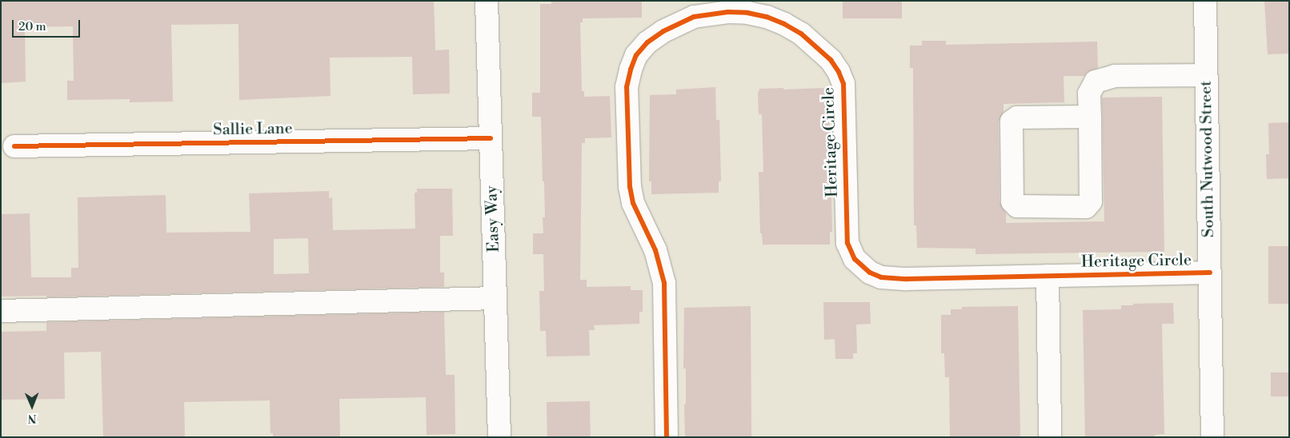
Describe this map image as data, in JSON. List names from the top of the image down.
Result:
{
  "streets": {
    "street": [
      "Sallie Lane",
      "Heritage Circle",
      "South Nutwood Street",
      "Easy Way"
    ]
  },
  "crossings": [
    ["Sallie Lane", "Easy Way"],
    ["Heritage Circle", "South Nutwood Street"]
  ],
  "scale_bar": "20 m",
  "north": "bottom"
}
